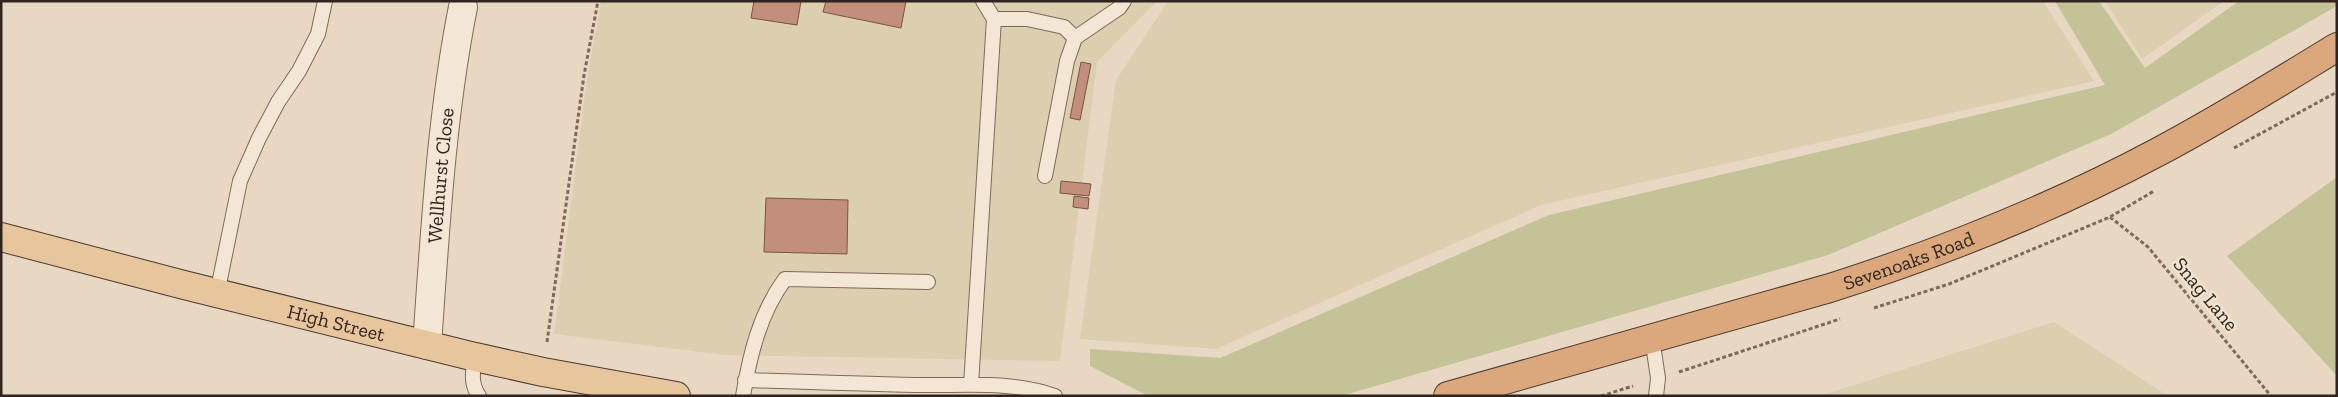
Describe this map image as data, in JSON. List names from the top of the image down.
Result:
{
  "streets": {
    "highway": ["Sevenoaks Road"],
    "main road": ["High Street"],
    "street": ["Wellhurst Close"],
    "path": ["Snag Lane"]
  },
  "crossings": [
    ["Wellhurst Close", "High Street"]
  ]
}
